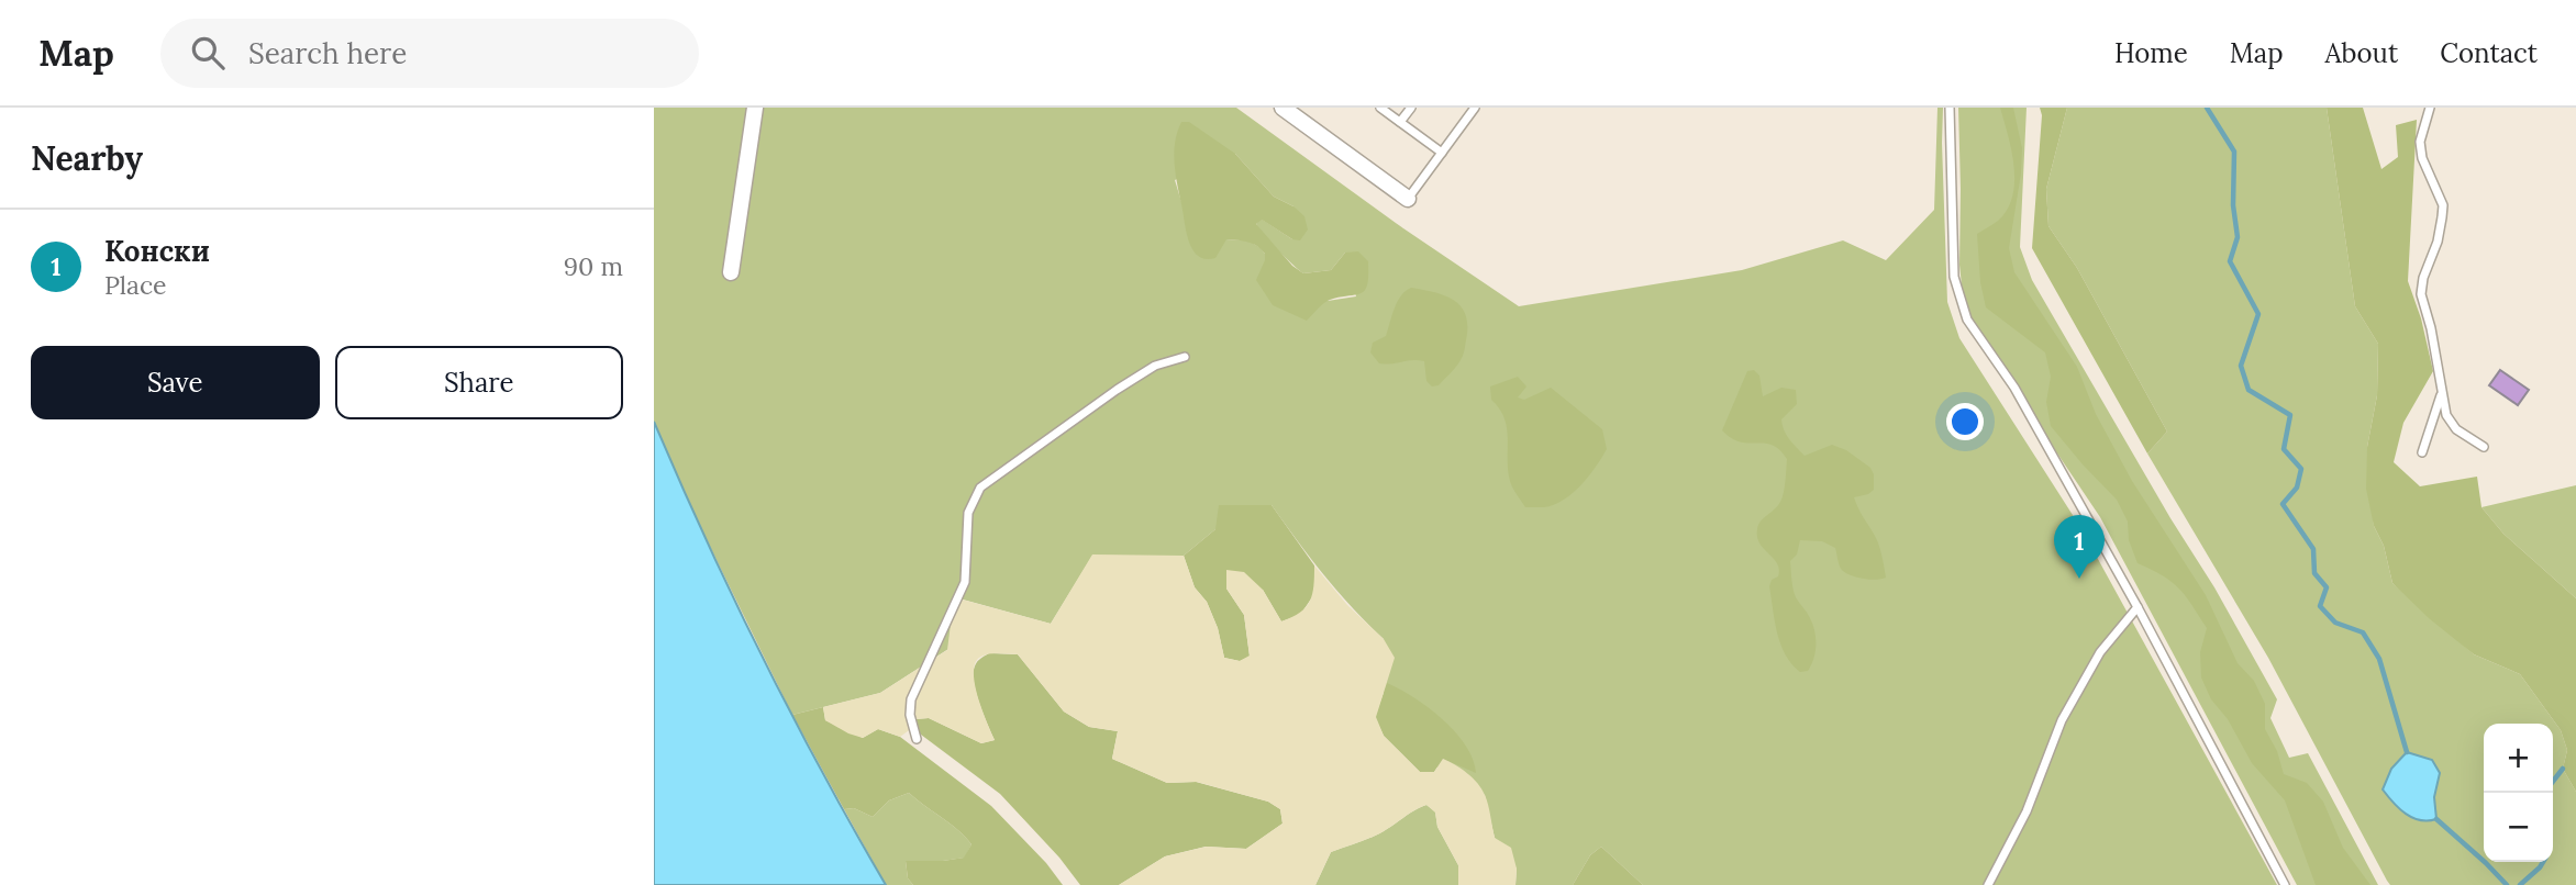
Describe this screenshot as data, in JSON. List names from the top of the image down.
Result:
{
  "page": {
    "header": "Map",
    "search": "Search here",
    "nav": [
      "Home",
      "Map",
      "About",
      "Contact"
    ],
    "heading": "Nearby",
    "list": [
      {
        "mark": "1",
        "name": "Конски",
        "note": "Place",
        "value": "90 m"
      }
    ],
    "buttons": ["Save", "Share"],
    "pins": "1",
    "map_buttons": ["+", "−"]
  }
}
